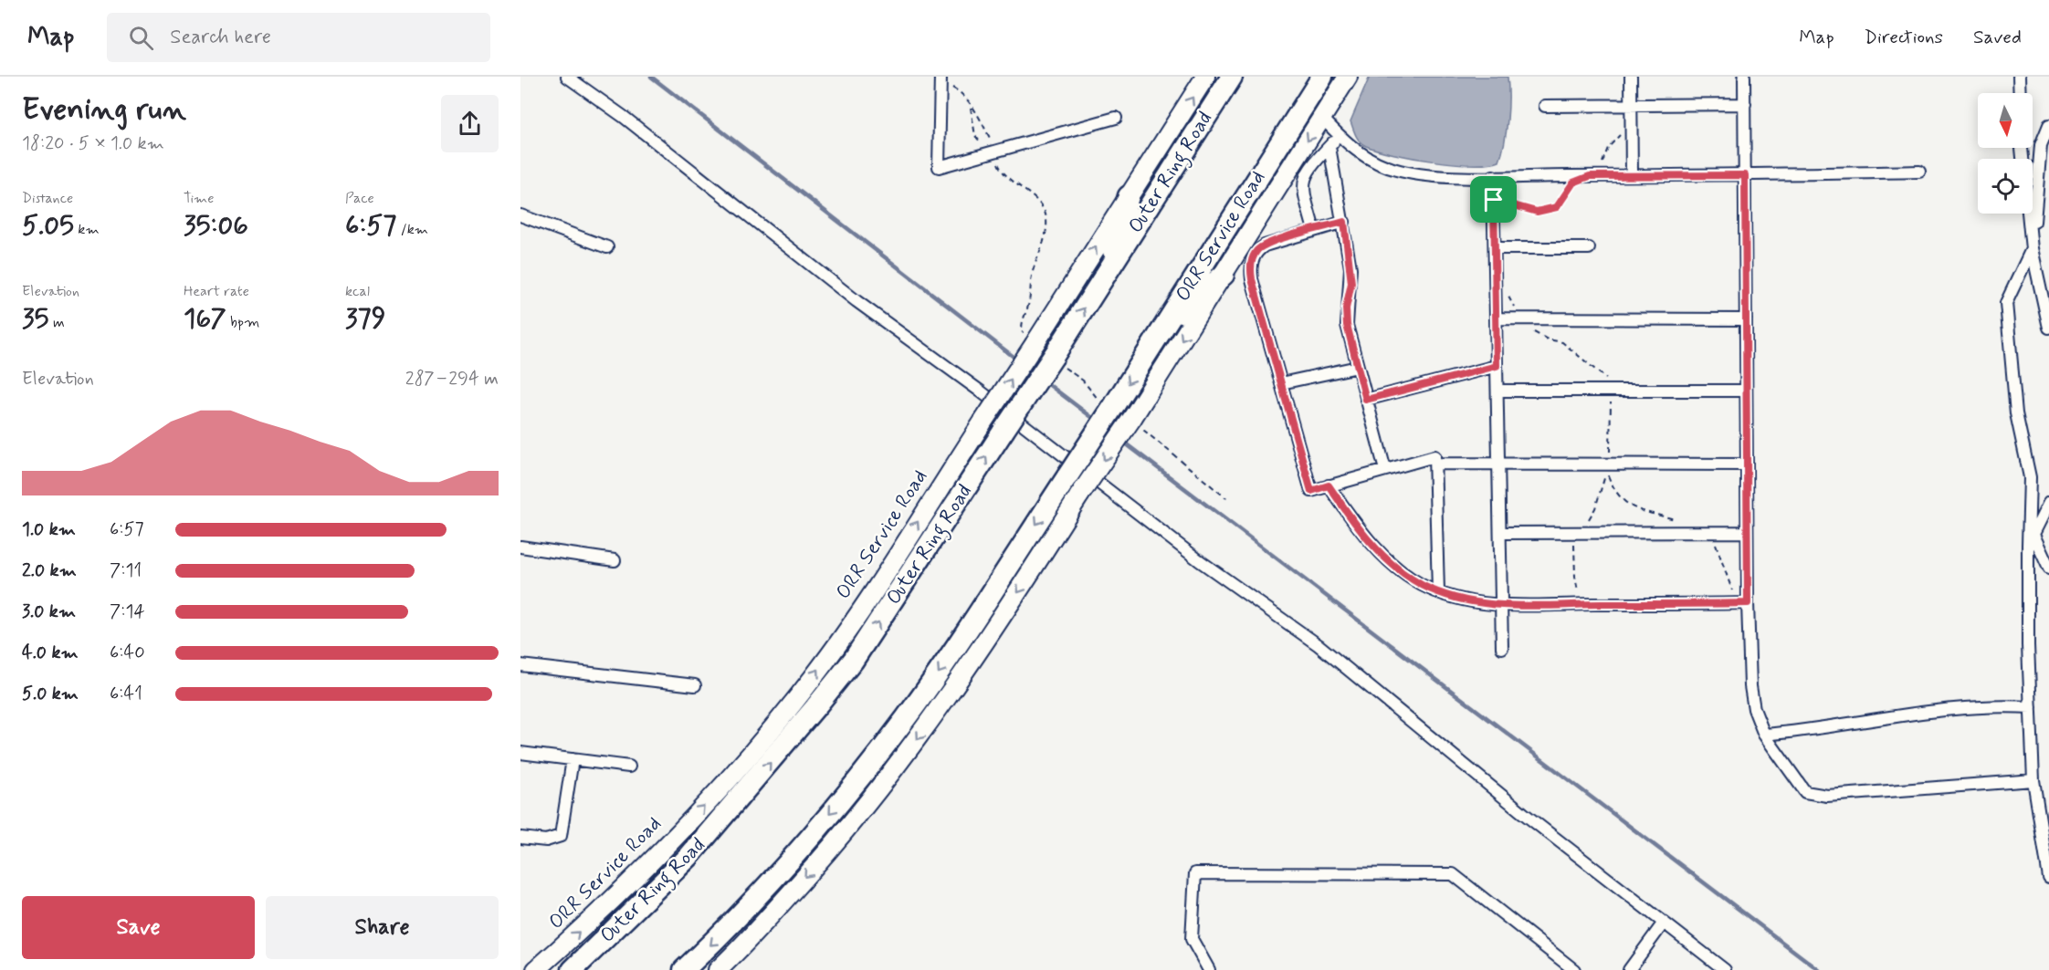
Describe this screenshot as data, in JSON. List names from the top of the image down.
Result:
{
  "streets": {
    "highway": ["Outer Ring Road"],
    "main road": ["ORR Service Road"]
  },
  "north": "bottom",
  "page": {
    "header": "Map",
    "search": "Search here",
    "nav": ["Map", "Directions", "Saved"],
    "heading": ["Evening run", "18:20 · 5 × 1.0 km"],
    "stats": [
      ["Distance", "5.05 km"],
      ["Time", "35:06"],
      ["Pace", "6:57 /km"],
      ["Elevation", "35 m"],
      ["Heart rate", "167 bpm"],
      ["kcal", "379"]
    ],
    "chart": ["Elevation", "287–294 m"],
    "list": [
      {
        "name": "1.0 km",
        "note": "6:57"
      },
      {
        "name": "2.0 km",
        "note": "7:11"
      },
      {
        "name": "3.0 km",
        "note": "7:14"
      },
      {
        "name": "4.0 km",
        "note": "6:40"
      },
      {
        "name": "5.0 km",
        "note": "6:41"
      }
    ],
    "buttons": ["Save", "Share"]
  }
}
